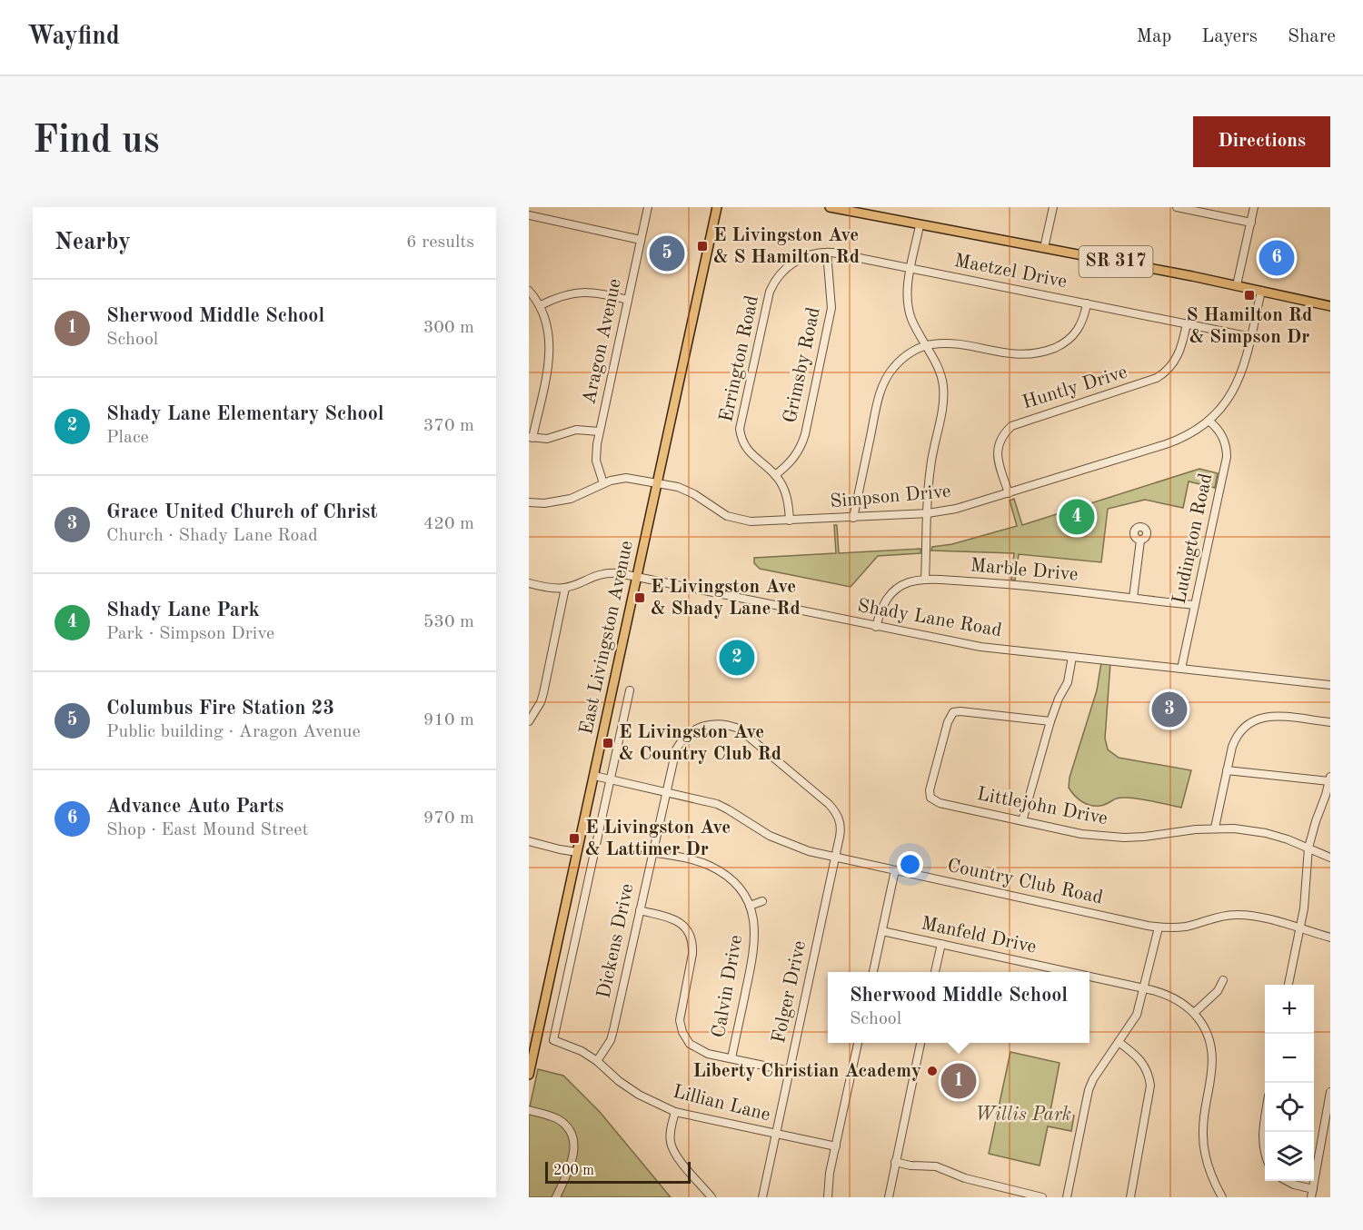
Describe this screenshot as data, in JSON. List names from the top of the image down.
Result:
{
  "streets": {
    "main road": ["SR 317", "East Livingston Avenue"],
    "street": [
      "Maetzel Drive",
      "Aragon Avenue",
      "Errington Road",
      "Grimsby Road",
      "Huntly Drive",
      "Simpson Drive",
      "Ludington Road",
      "Marble Drive",
      "Shady Lane Road",
      "Littlejohn Drive",
      "Country Club Road",
      "Manfeld Drive",
      "Dickens Drive",
      "Calvin Drive",
      "Folger Drive",
      "Lillian Lane"
    ]
  },
  "crossings": [
    ["SR 317", "Simpson Drive"],
    ["Maetzel Drive", "Errington Road"],
    ["Maetzel Drive", "Grimsby Road"],
    ["Maetzel Drive", "Huntly Drive"],
    ["Maetzel Drive", "Simpson Drive"],
    ["Aragon Avenue", "Simpson Drive"],
    ["Errington Road", "Grimsby Road"],
    ["Errington Road", "Simpson Drive"],
    ["Huntly Drive", "Simpson Drive"],
    ["Simpson Drive", "Ludington Road"],
    ["Simpson Drive", "East Livingston Avenue"],
    ["Ludington Road", "Marble Drive"],
    ["Ludington Road", "Shady Lane Road"],
    ["Marble Drive", "Shady Lane Road"],
    ["Shady Lane Road", "East Livingston Avenue"],
    ["East Livingston Avenue", "Country Club Road"],
    ["Country Club Road", "Dickens Drive"],
    ["Country Club Road", "Folger Drive"],
    ["Country Club Road", "Lillian Lane"],
    ["Dickens Drive", "Calvin Drive"],
    ["Dickens Drive", "Folger Drive"],
    ["Dickens Drive", "Lillian Lane"],
    ["Folger Drive", "Lillian Lane"]
  ],
  "parks": ["Willis Park"],
  "places": {
    "transit": [
      "E Livingston Ave & S Hamilton Rd",
      "S Hamilton Rd & Simpson Dr",
      "E Livingston Ave & Shady Lane Rd",
      "E Livingston Ave & Country Club Rd",
      "E Livingston Ave & Lattimer Dr"
    ],
    "other": ["Liberty Christian Academy"]
  },
  "scale_bar": "200 m",
  "page": {
    "header": "Wayfind",
    "nav": ["Map", "Layers", "Share"],
    "buttons": "Directions",
    "title": "Find us",
    "heading": ["Nearby", "6 results"],
    "pins": [
      "5",
      "6",
      "4",
      "2",
      "3",
      "1"
    ],
    "list": [
      {
        "mark": "1",
        "name": "Sherwood Middle School",
        "note": "School",
        "value": "300 m"
      },
      {
        "mark": "2",
        "name": "Shady Lane Elementary School",
        "note": "Place",
        "value": "370 m"
      },
      {
        "mark": "3",
        "name": "Grace United Church of Christ",
        "note": "Church · Shady Lane Road",
        "value": "420 m"
      },
      {
        "mark": "4",
        "name": "Shady Lane Park",
        "note": "Park · Simpson Drive",
        "value": "530 m"
      },
      {
        "mark": "5",
        "name": "Columbus Fire Station 23",
        "note": "Public building · Aragon Avenue",
        "value": "910 m"
      },
      {
        "mark": "6",
        "name": "Advance Auto Parts",
        "note": "Shop · East Mound Street",
        "value": "970 m"
      }
    ],
    "popup": ["Sherwood Middle School", "School"],
    "map_buttons": ["+", "−"],
    "scale": "200 m"
  }
}
